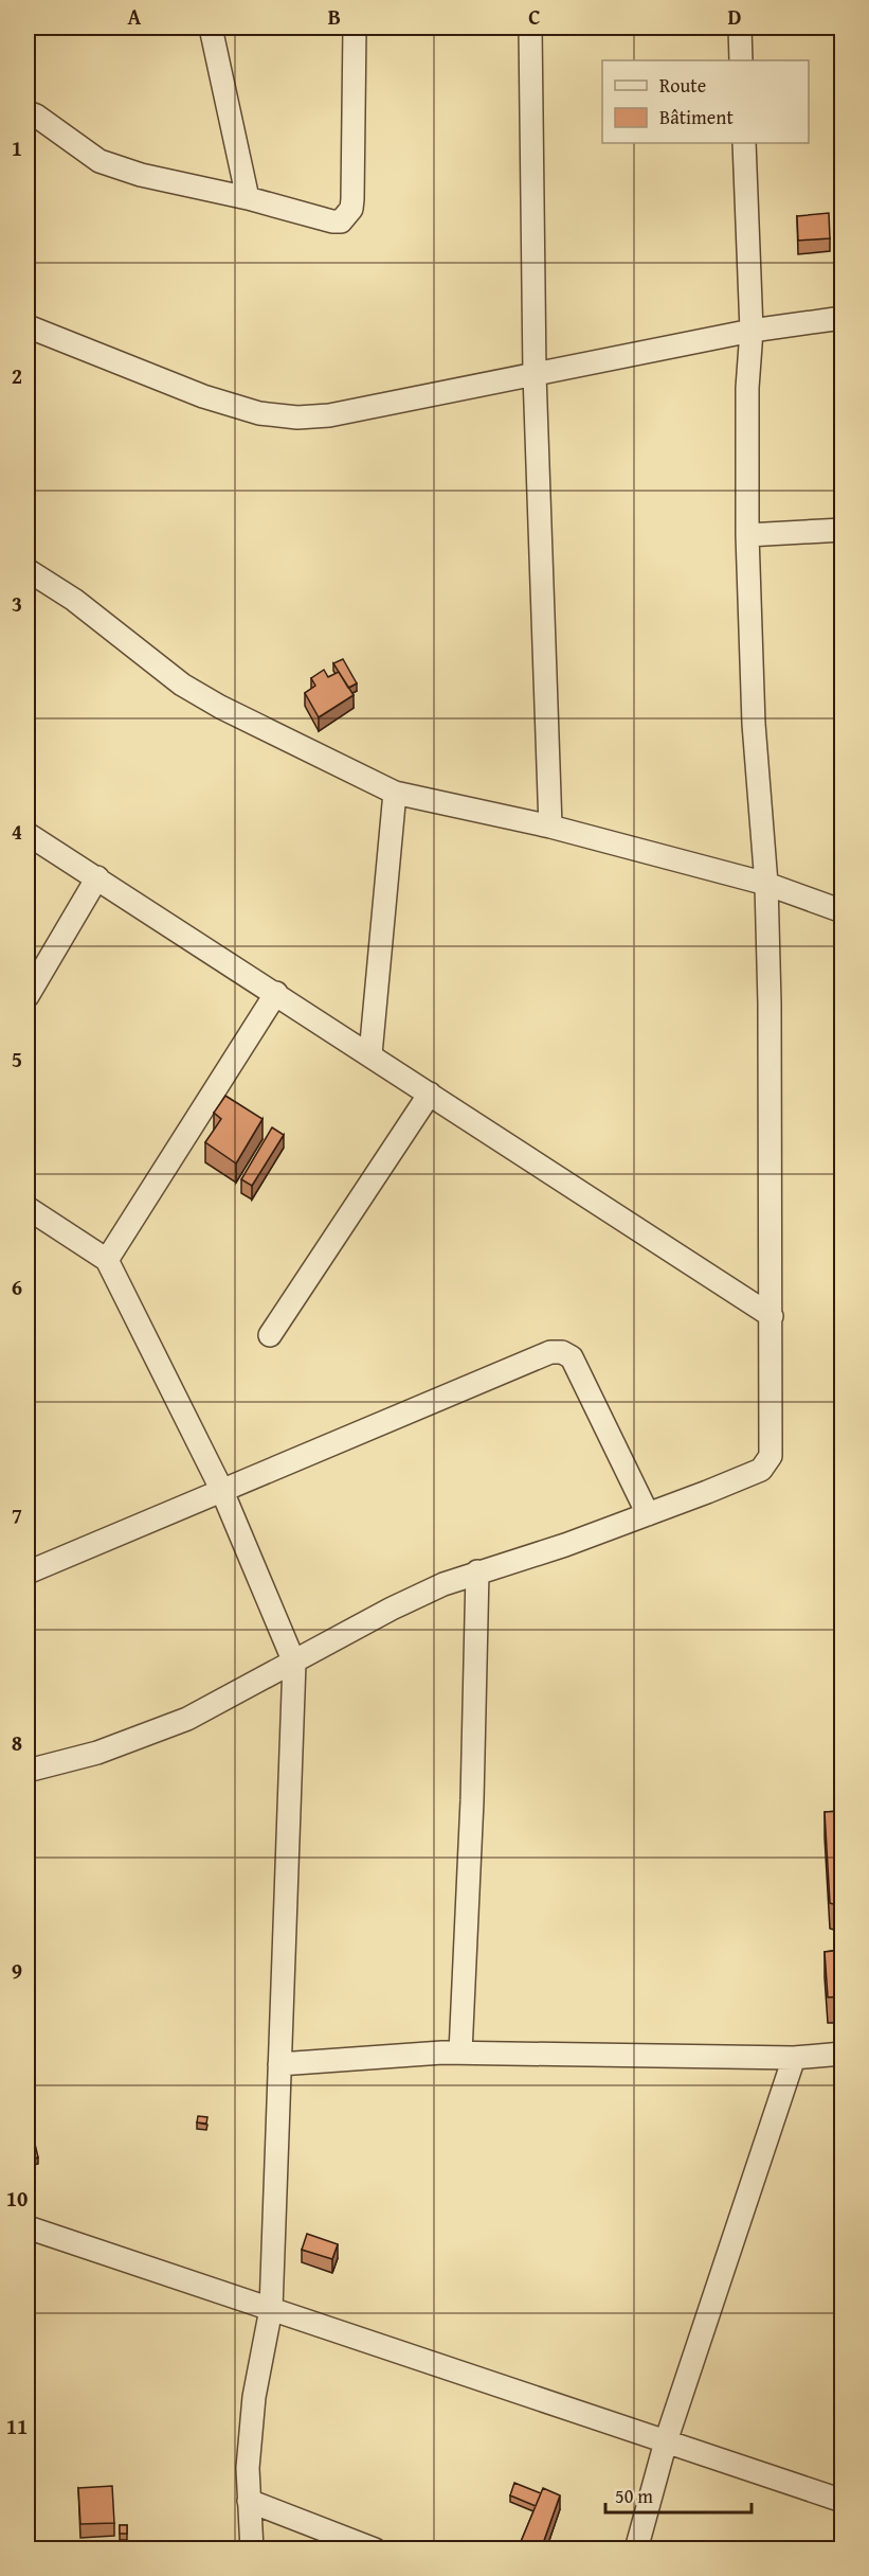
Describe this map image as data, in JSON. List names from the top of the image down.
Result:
{
  "legend": ["Route", "Bâtiment"],
  "scale_bar": "50 m",
  "grid": {
    "columns": [
      "A",
      "B",
      "C",
      "D"
    ],
    "rows": [
      "1",
      "2",
      "3",
      "4",
      "5",
      "6",
      "7",
      "8",
      "9",
      "10",
      "11"
    ]
  }
}
